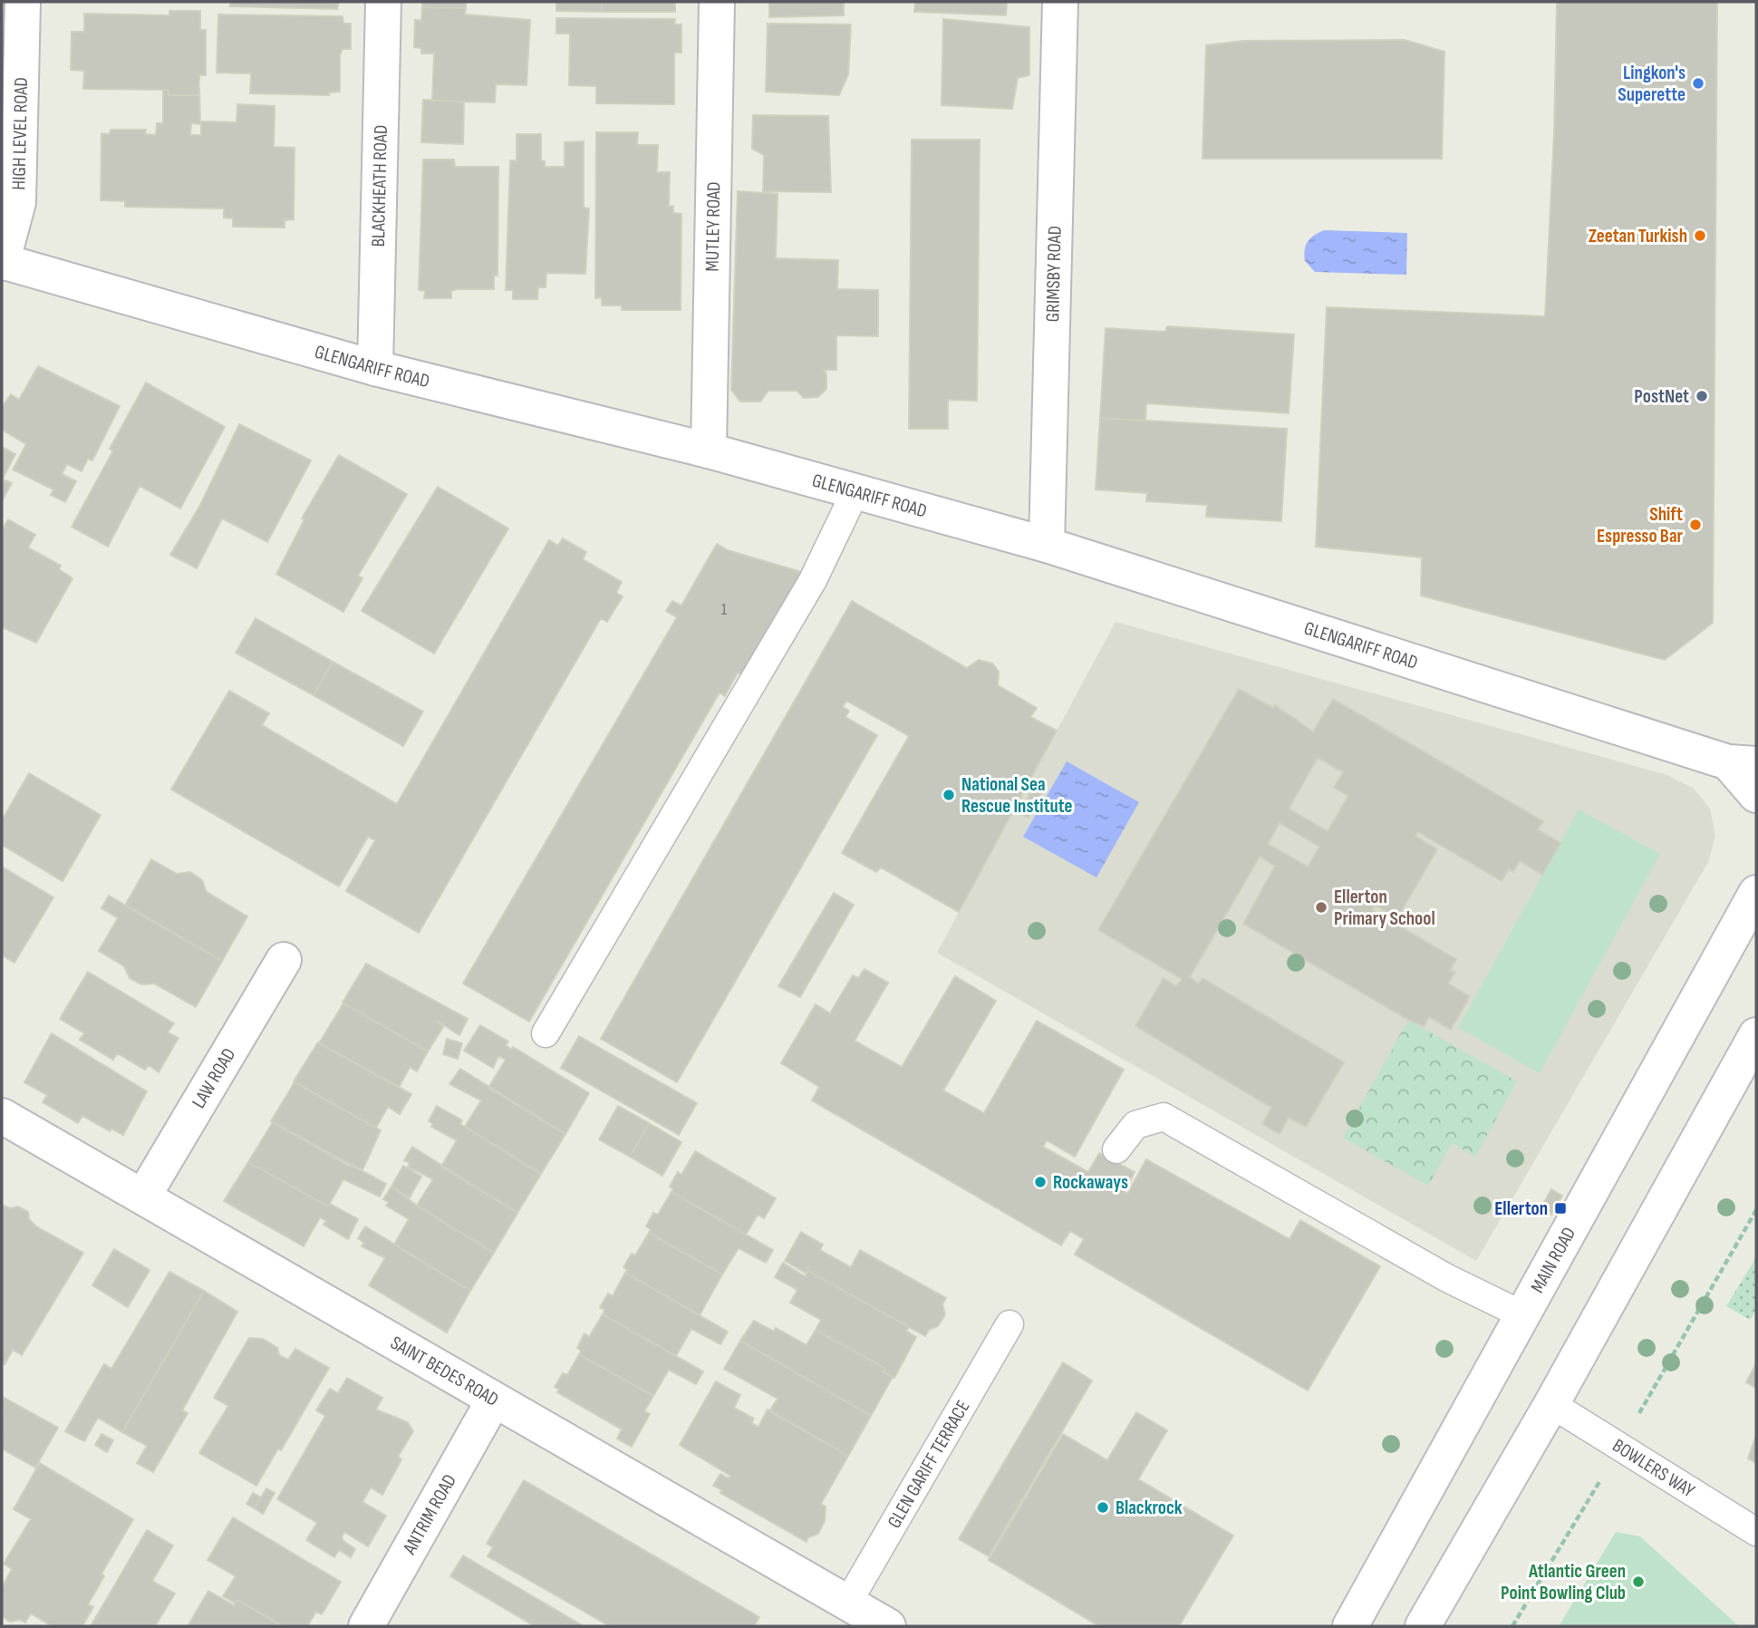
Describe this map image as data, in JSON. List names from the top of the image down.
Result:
{
  "streets": {
    "street": [
      "HIGH LEVEL ROAD",
      "BLACKHEATH ROAD",
      "MUTLEY ROAD",
      "GRIMSBY ROAD",
      "GLENGARIFF ROAD",
      "LAW ROAD",
      "MAIN ROAD",
      "SAINT BEDES ROAD",
      "ANTRIM ROAD"
    ],
    "lane": ["GLEN GARIFF TERRACE", "BOWLERS WAY"]
  },
  "crossings": [
    ["HIGH LEVEL ROAD", "GLENGARIFF ROAD"],
    ["BLACKHEATH ROAD", "GLENGARIFF ROAD"],
    ["MUTLEY ROAD", "GLENGARIFF ROAD"],
    ["GRIMSBY ROAD", "GLENGARIFF ROAD"],
    ["LAW ROAD", "SAINT BEDES ROAD"],
    ["SAINT BEDES ROAD", "GLEN GARIFF TERRACE"],
    ["SAINT BEDES ROAD", "ANTRIM ROAD"]
  ],
  "places": {
    "other": [
      "Lingkon's Superette",
      "Zeetan Turkish",
      "PostNet",
      "Shift Espresso Bar",
      "National Sea Rescue Institute",
      "Ellerton Primary School",
      "Rockaways",
      "Blackrock",
      "Atlantic Green Point Bowling Club"
    ],
    "transit": ["Ellerton"]
  },
  "house_numbers": ["1"]
}
